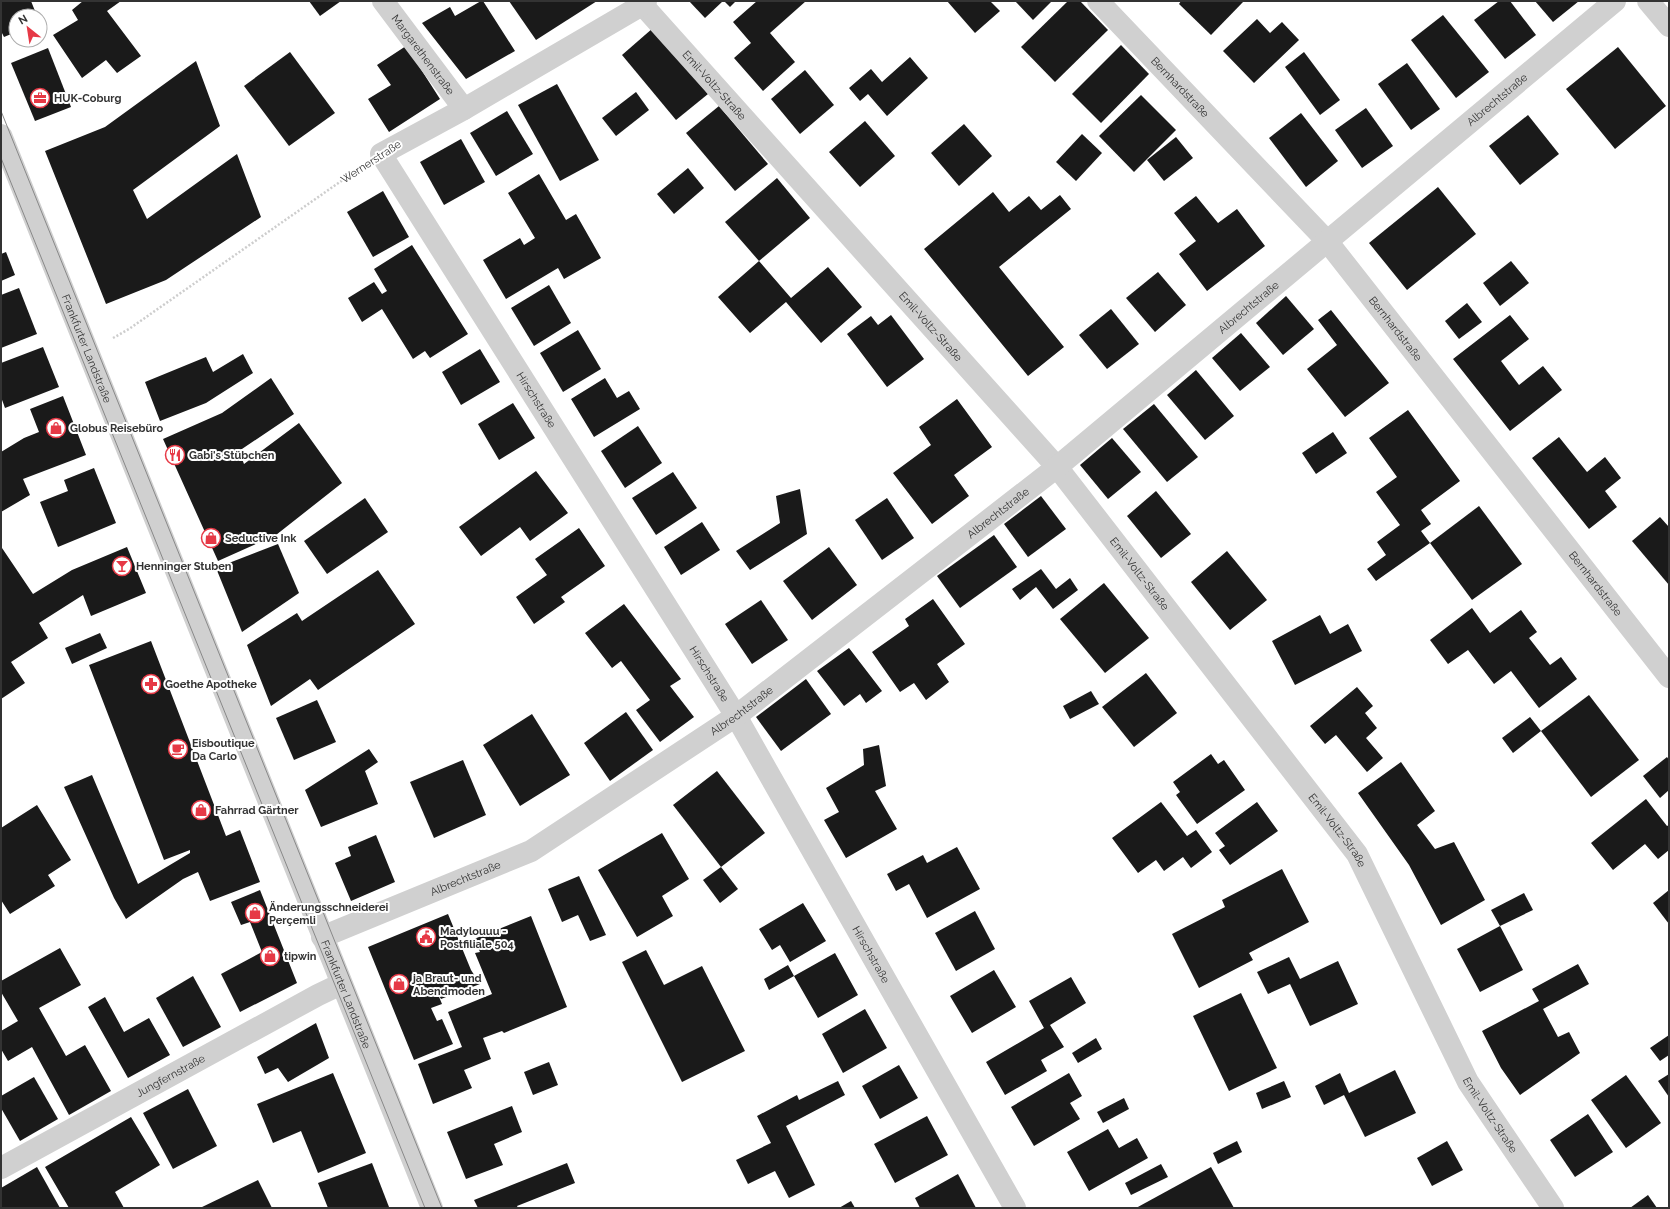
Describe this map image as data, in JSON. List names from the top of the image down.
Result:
{
  "streets": {
    "street": [
      "Margarethenstraße",
      "Emil-Voltz-Straße",
      "Bernhardstraße",
      "Albrechtstraße",
      "Wernerstraße",
      "Frankfurter Landstraße",
      "Hirschstraße",
      "Jungfernstraße"
    ]
  },
  "crossings": [
    ["Margarethenstraße", "Wernerstraße"],
    ["Emil-Voltz-Straße", "Albrechtstraße"],
    ["Emil-Voltz-Straße", "Wernerstraße"],
    ["Bernhardstraße", "Albrechtstraße"],
    ["Albrechtstraße", "Frankfurter Landstraße"],
    ["Albrechtstraße", "Hirschstraße"],
    ["Wernerstraße", "Hirschstraße"],
    ["Frankfurter Landstraße", "Jungfernstraße"]
  ],
  "places": {
    "office": ["HUK-Coburg"],
    "shop": [
      "Globus Reisebüro",
      "Seductive Ink",
      "Fahrrad Gärtner",
      "Änderungsschneiderei Perçemli",
      "tipwin",
      "ja Braut- und Abendmoden"
    ],
    "restaurant": ["Gabi's Stübchen"],
    "bar": ["Henninger Stuben"],
    "pharmacy": ["Goethe Apotheke"],
    "cafe": ["Eisboutique Da Carlo"],
    "public building": ["Madylouuu - Postfiliale 504"]
  },
  "north": "top left"
}
